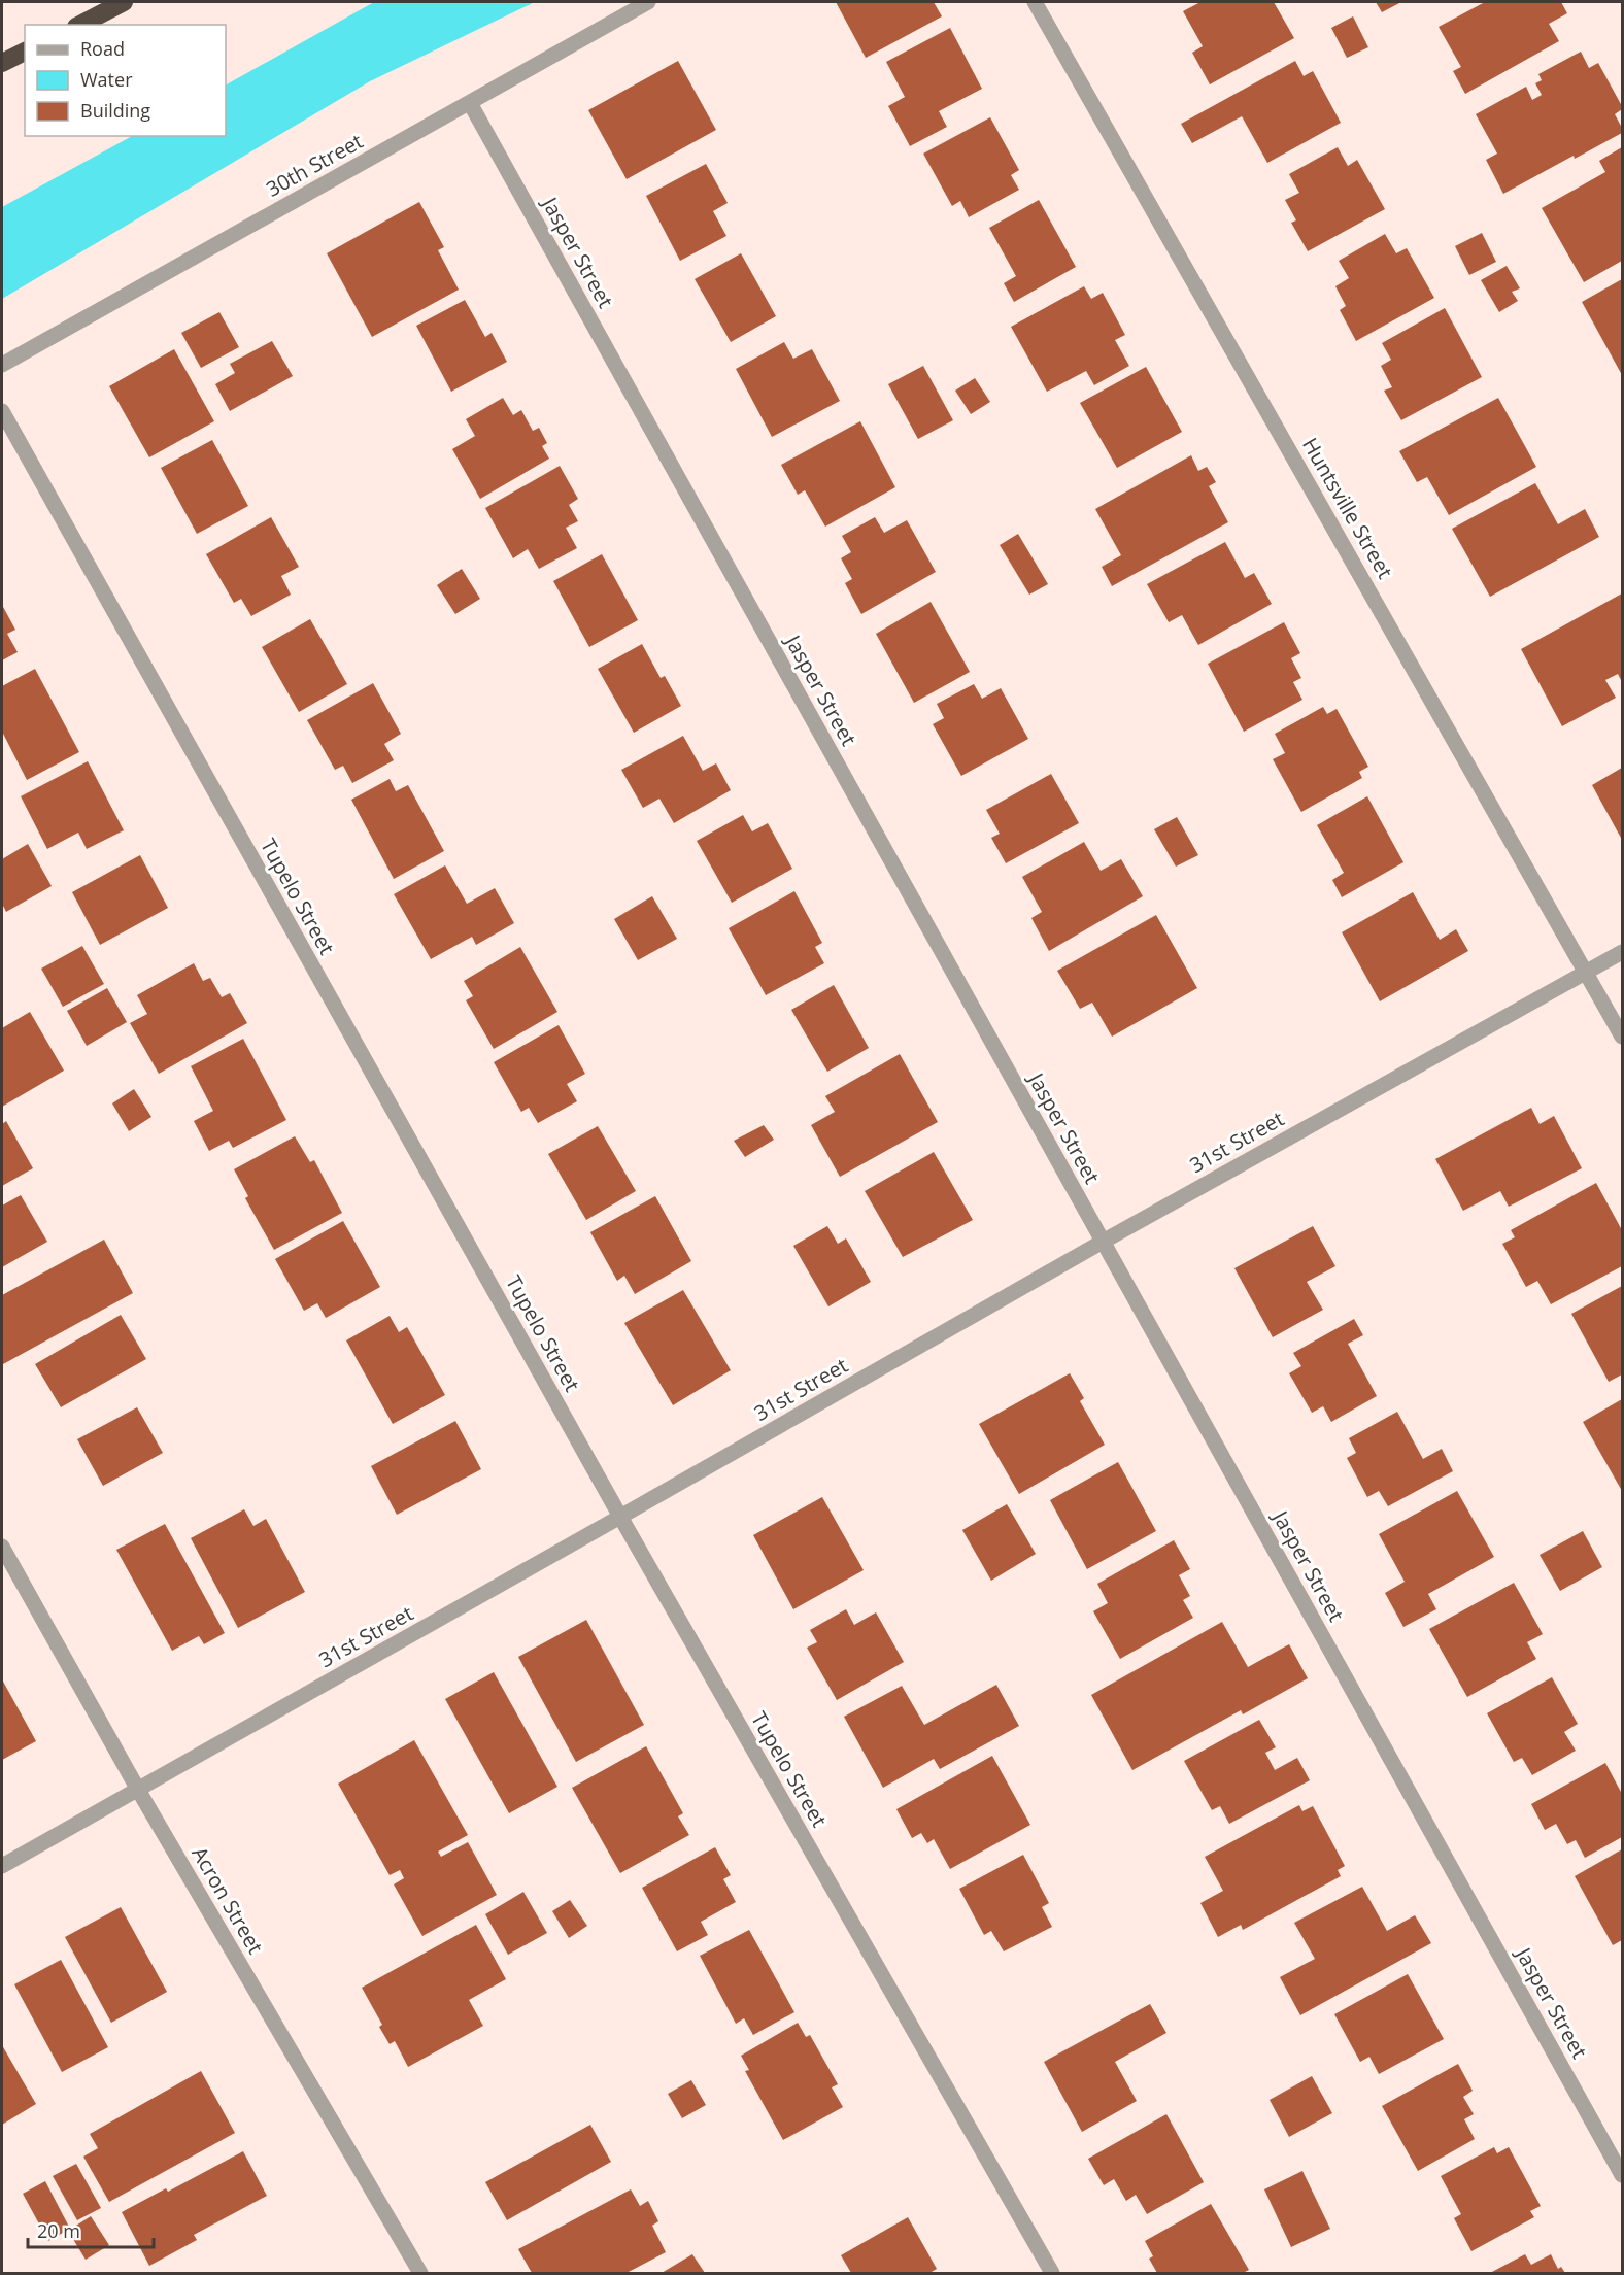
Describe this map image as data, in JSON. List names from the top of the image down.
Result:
{
  "streets": {
    "street": [
      "30th Street",
      "Jasper Street",
      "Huntsville Street",
      "Tupelo Street",
      "31st Street",
      "Acron Street"
    ]
  },
  "crossings": [
    ["30th Street", "Jasper Street"],
    ["Jasper Street", "31st Street"],
    ["Huntsville Street", "31st Street"],
    ["Tupelo Street", "31st Street"],
    ["31st Street", "Acron Street"]
  ],
  "legend": ["Road", "Water", "Building"],
  "scale_bar": "20 m"
}
